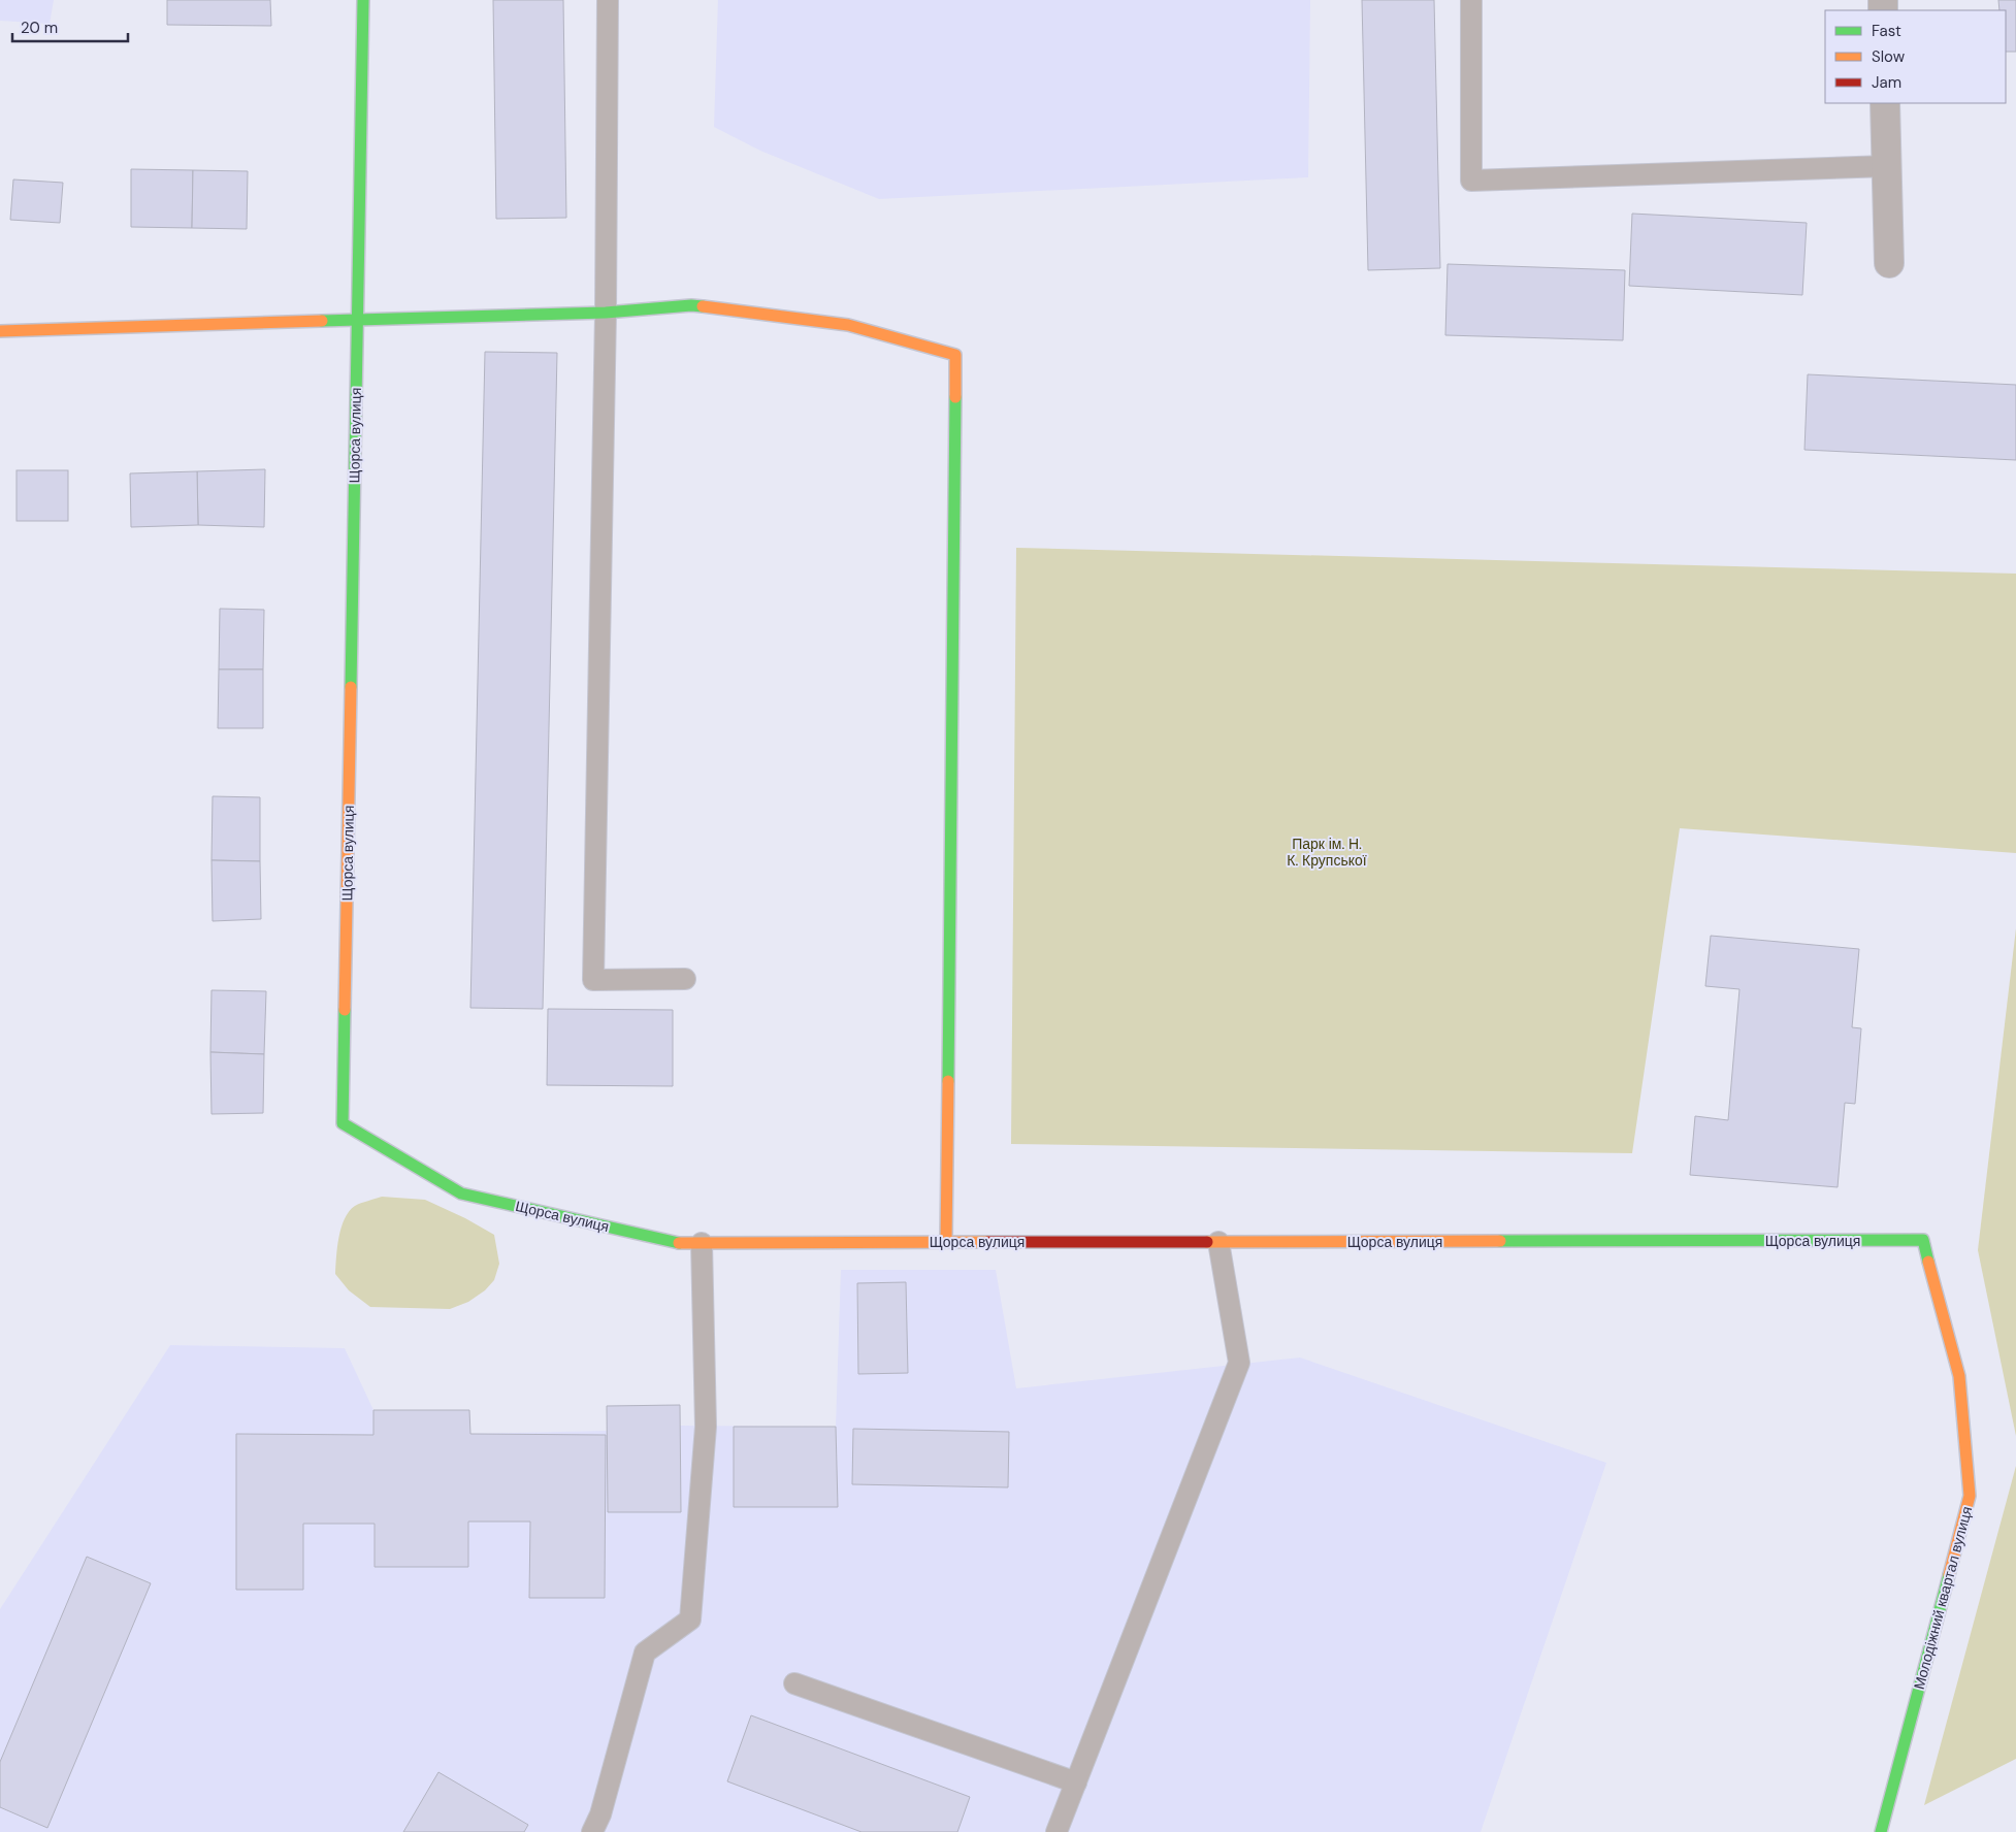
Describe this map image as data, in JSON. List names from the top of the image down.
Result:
{
  "streets": {
    "street": ["Щорса вулиця", "Молодіжний квартал вулиця"]
  },
  "crossings": [
    ["Щорса вулиця", "Молодіжний квартал вулиця"]
  ],
  "parks": ["Парк ім. Н. К. Крупської"],
  "legend": ["Fast", "Slow", "Jam"],
  "scale_bar": "20 m"
}
